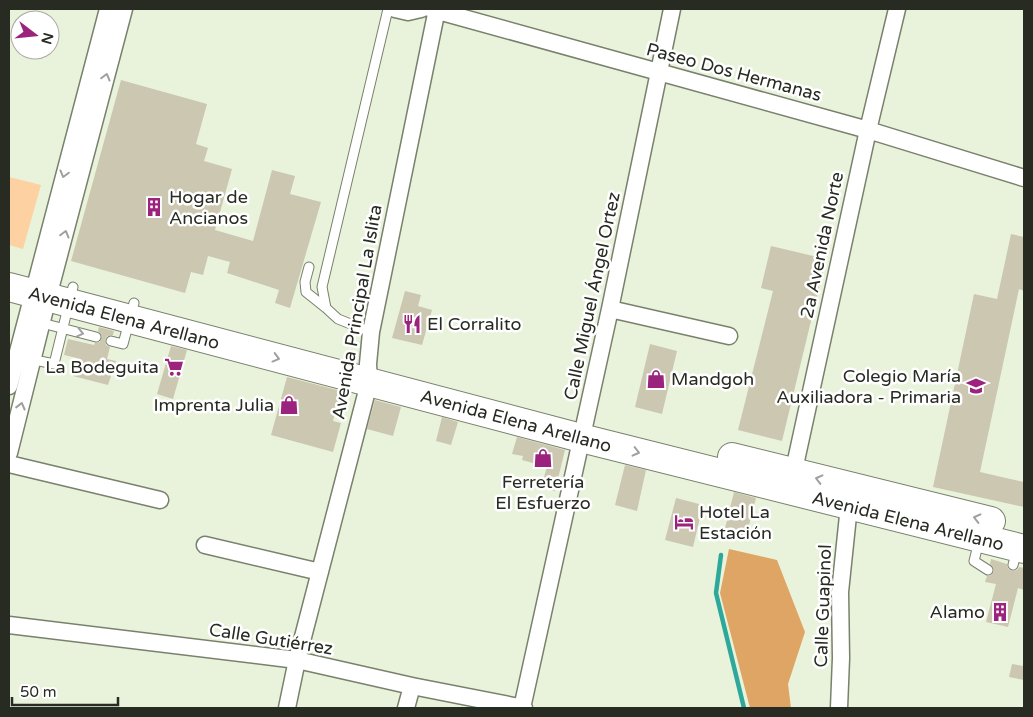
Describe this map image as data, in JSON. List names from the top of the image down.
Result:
{
  "streets": {
    "highway": ["Avenida Elena Arellano"],
    "street": [
      "Paseo Dos Hermanas",
      "2a Avenida Norte",
      "Calle Miguel Ángel Ortez",
      "Avenida Principal La Islita",
      "Calle Guapinol",
      "Calle Gutiérrez"
    ]
  },
  "crossings": [
    ["Paseo Dos Hermanas", "2a Avenida Norte"],
    ["Paseo Dos Hermanas", "Calle Miguel Ángel Ortez"],
    ["Paseo Dos Hermanas", "Avenida Principal La Islita"],
    ["2a Avenida Norte", "Avenida Elena Arellano"],
    ["Calle Miguel Ángel Ortez", "Avenida Elena Arellano"],
    ["Calle Miguel Ángel Ortez", "Calle Gutiérrez"],
    ["Avenida Principal La Islita", "Avenida Elena Arellano"],
    ["Avenida Principal La Islita", "Calle Gutiérrez"],
    ["Avenida Elena Arellano", "Calle Guapinol"]
  ],
  "places": {
    "building": ["Hogar de Ancianos", "Alamo"],
    "restaurant": ["El Corralito"],
    "supermarket": ["La Bodeguita"],
    "shop": ["Mandgoh", "Imprenta Julia", "Ferretería El Esfuerzo"],
    "school or university": ["Colegio María Auxiliadora - Primaria"],
    "hotel": ["Hotel La Estación"]
  },
  "scale_bar": "50 m",
  "north": "right"
}
